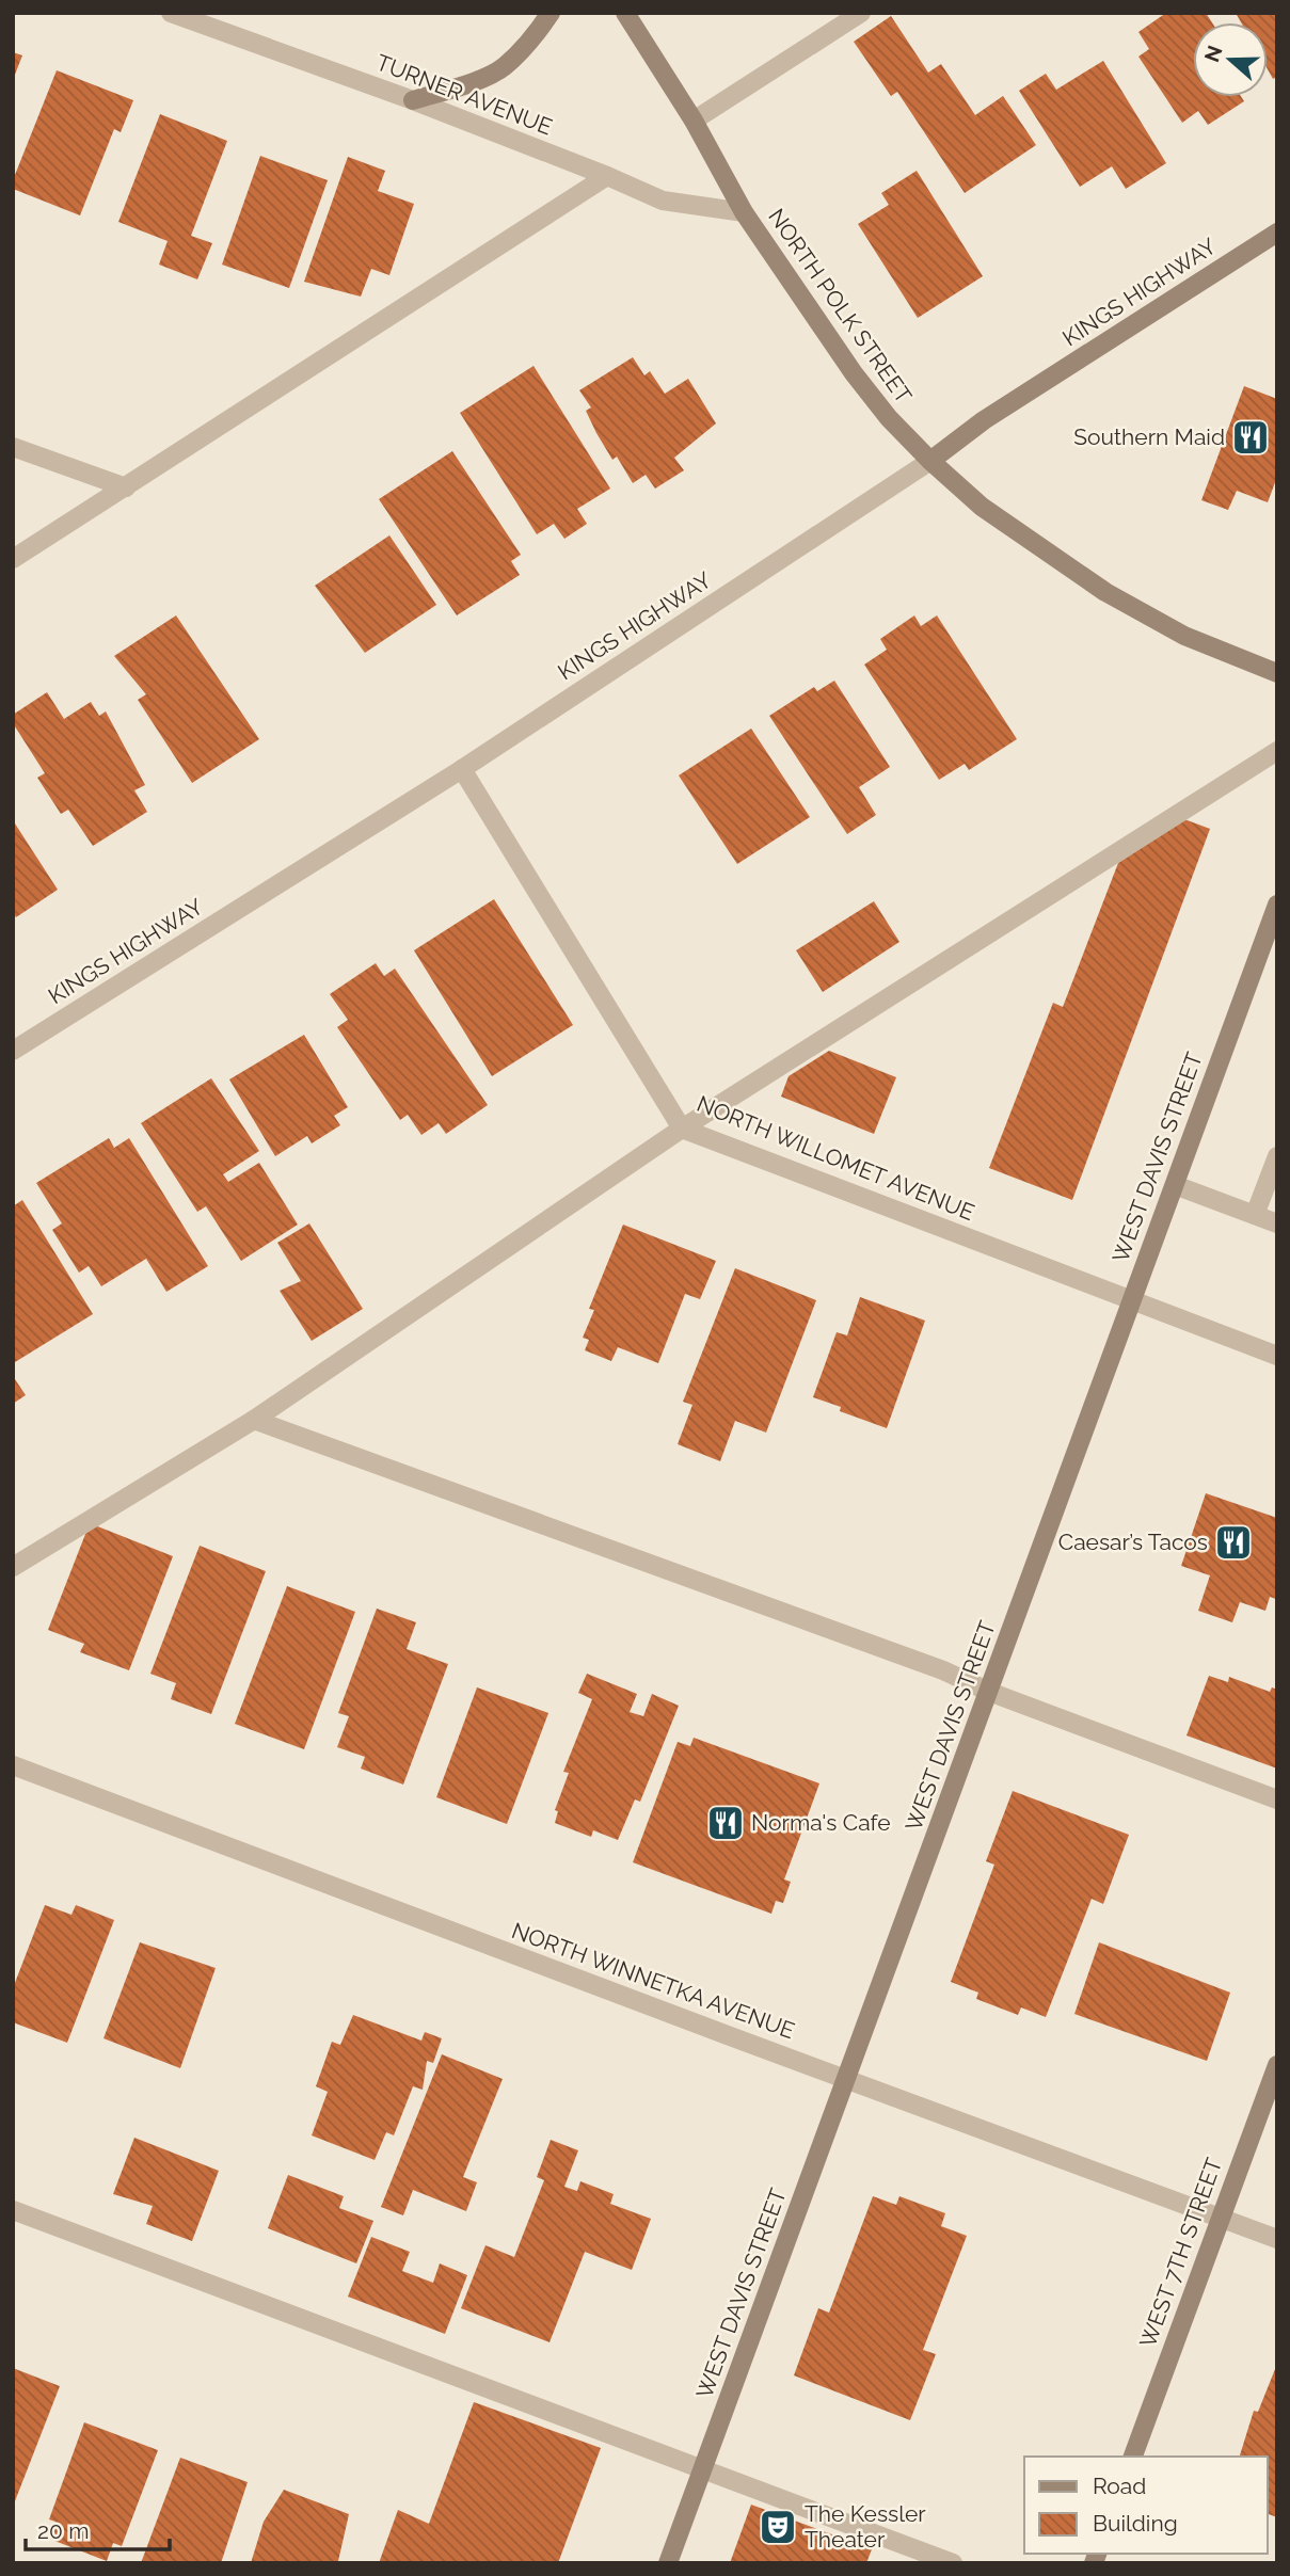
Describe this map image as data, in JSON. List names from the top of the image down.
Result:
{
  "streets": {
    "main road": [
      "KINGS HIGHWAY",
      "NORTH POLK STREET",
      "WEST DAVIS STREET",
      "WEST 7TH STREET"
    ],
    "street": ["TURNER AVENUE", "NORTH WILLOMET AVENUE", "NORTH WINNETKA AVENUE"]
  },
  "crossings": [
    ["TURNER AVENUE", "NORTH POLK STREET"],
    ["KINGS HIGHWAY", "NORTH POLK STREET"],
    ["KINGS HIGHWAY", "NORTH WILLOMET AVENUE"],
    ["WEST DAVIS STREET", "NORTH WILLOMET AVENUE"],
    ["WEST DAVIS STREET", "NORTH WINNETKA AVENUE"],
    ["NORTH WINNETKA AVENUE", "WEST 7TH STREET"]
  ],
  "places": {
    "restaurant": ["Southern Maid", "Caesar’s Tacos", "Norma's Cafe"],
    "theatre": ["The Kessler Theater"]
  },
  "legend": ["Road", "Building"],
  "scale_bar": "20 m",
  "north": "left"
}
